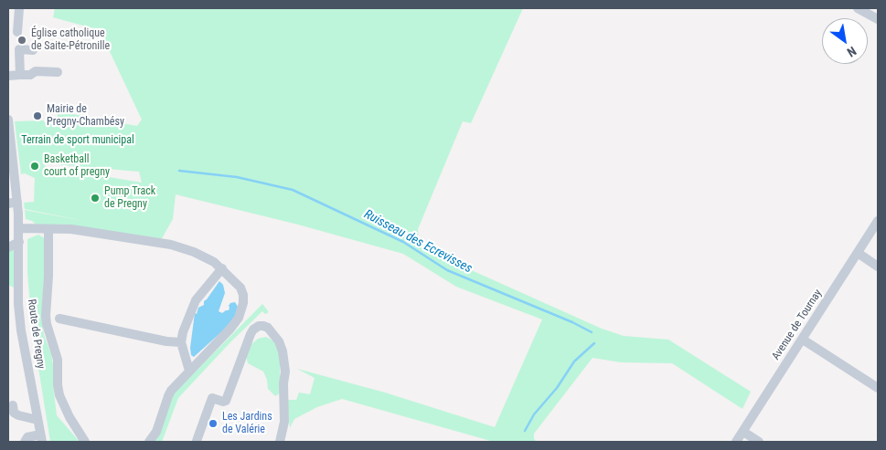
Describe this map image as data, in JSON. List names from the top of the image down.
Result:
{
  "streets": {
    "street": ["Avenue de Tournay", "Route de Pregny"]
  },
  "water": ["Ruisseau des Ecrevisses"],
  "parks": ["Terrain de sport municipal"],
  "places": [
    "Église catholique de Saite-Pétronille",
    "Mairie de Pregny-Chambésy",
    "Basketball court of pregny",
    "Pump Track de Pregny",
    "Les Jardins de Valérie"
  ],
  "north": "bottom right"
}
